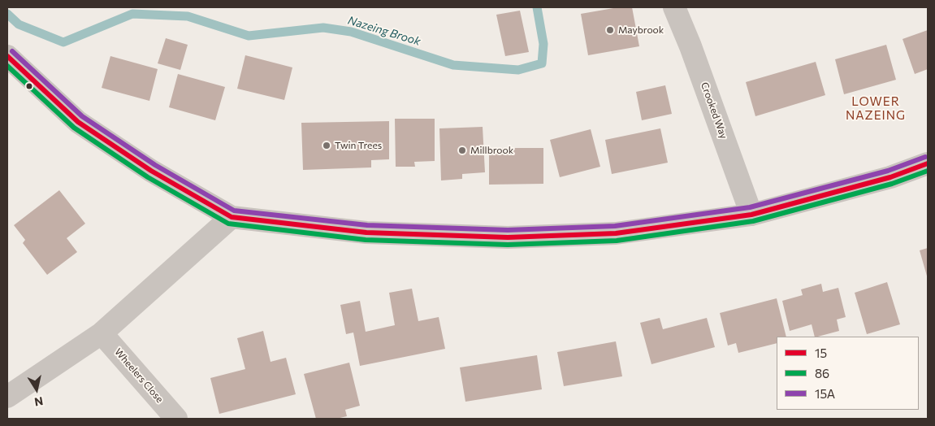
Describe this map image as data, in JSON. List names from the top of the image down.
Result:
{
  "streets": {
    "street": ["Crooked Way", "Wheelers Close"]
  },
  "districts": ["LOWER NAZEING"],
  "water": ["Nazeing Brook"],
  "places": ["Maybrook", "Twin Trees", "Millbrook"],
  "lines": ["transit line 15A", "transit line 15", "transit line 86"],
  "legend": ["15", "86", "15A"],
  "north": "bottom"
}
